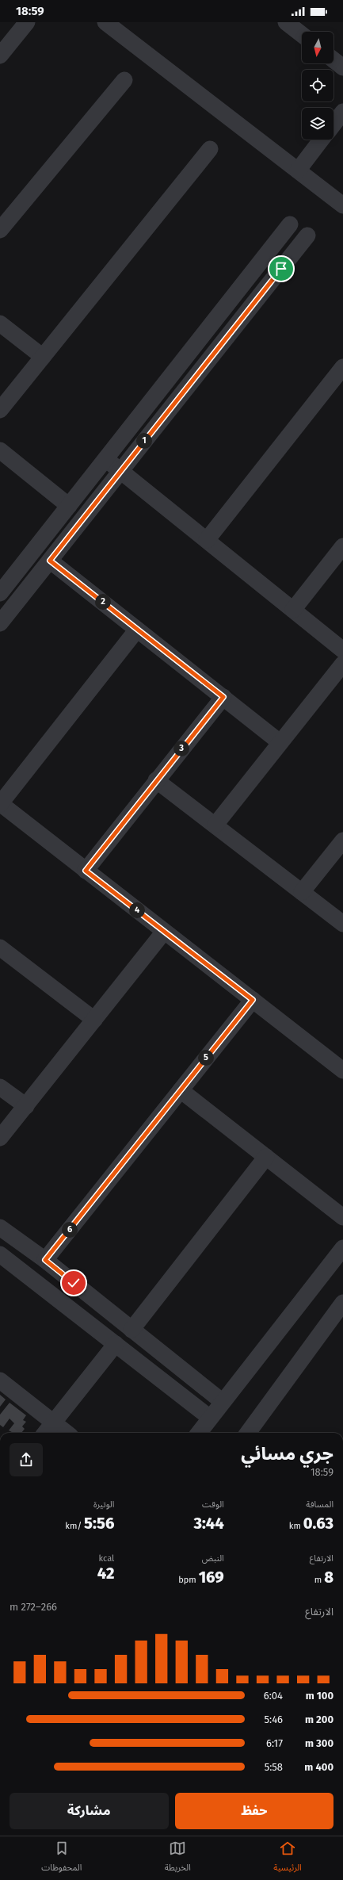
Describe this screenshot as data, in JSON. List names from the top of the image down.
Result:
{
  "north": "bottom",
  "page": {
    "status": "18:59",
    "pins": [
      "1",
      "2",
      "3",
      "4",
      "5",
      "6"
    ],
    "heading": ["جري مسائي", "18:59"],
    "stats": [
      ["المسافة", "0.63 km"],
      ["الوقت", "3:44"],
      ["الوتيرة", "5:56 /km"],
      ["الارتفاع", "8 m"],
      ["النبض", "169 bpm"],
      ["kcal", "42"]
    ],
    "chart": ["الارتفاع", "266–272 m"],
    "list": [
      {
        "name": "100 m",
        "note": "6:04"
      },
      {
        "name": "200 m",
        "note": "5:46"
      },
      {
        "name": "300 m",
        "note": "6:17"
      },
      {
        "name": "400 m",
        "note": "5:58"
      }
    ],
    "buttons": ["حفظ", "مشاركة"],
    "tabs": ["الرئيسية", "الخريطة", "المحفوظات"]
  }
}
